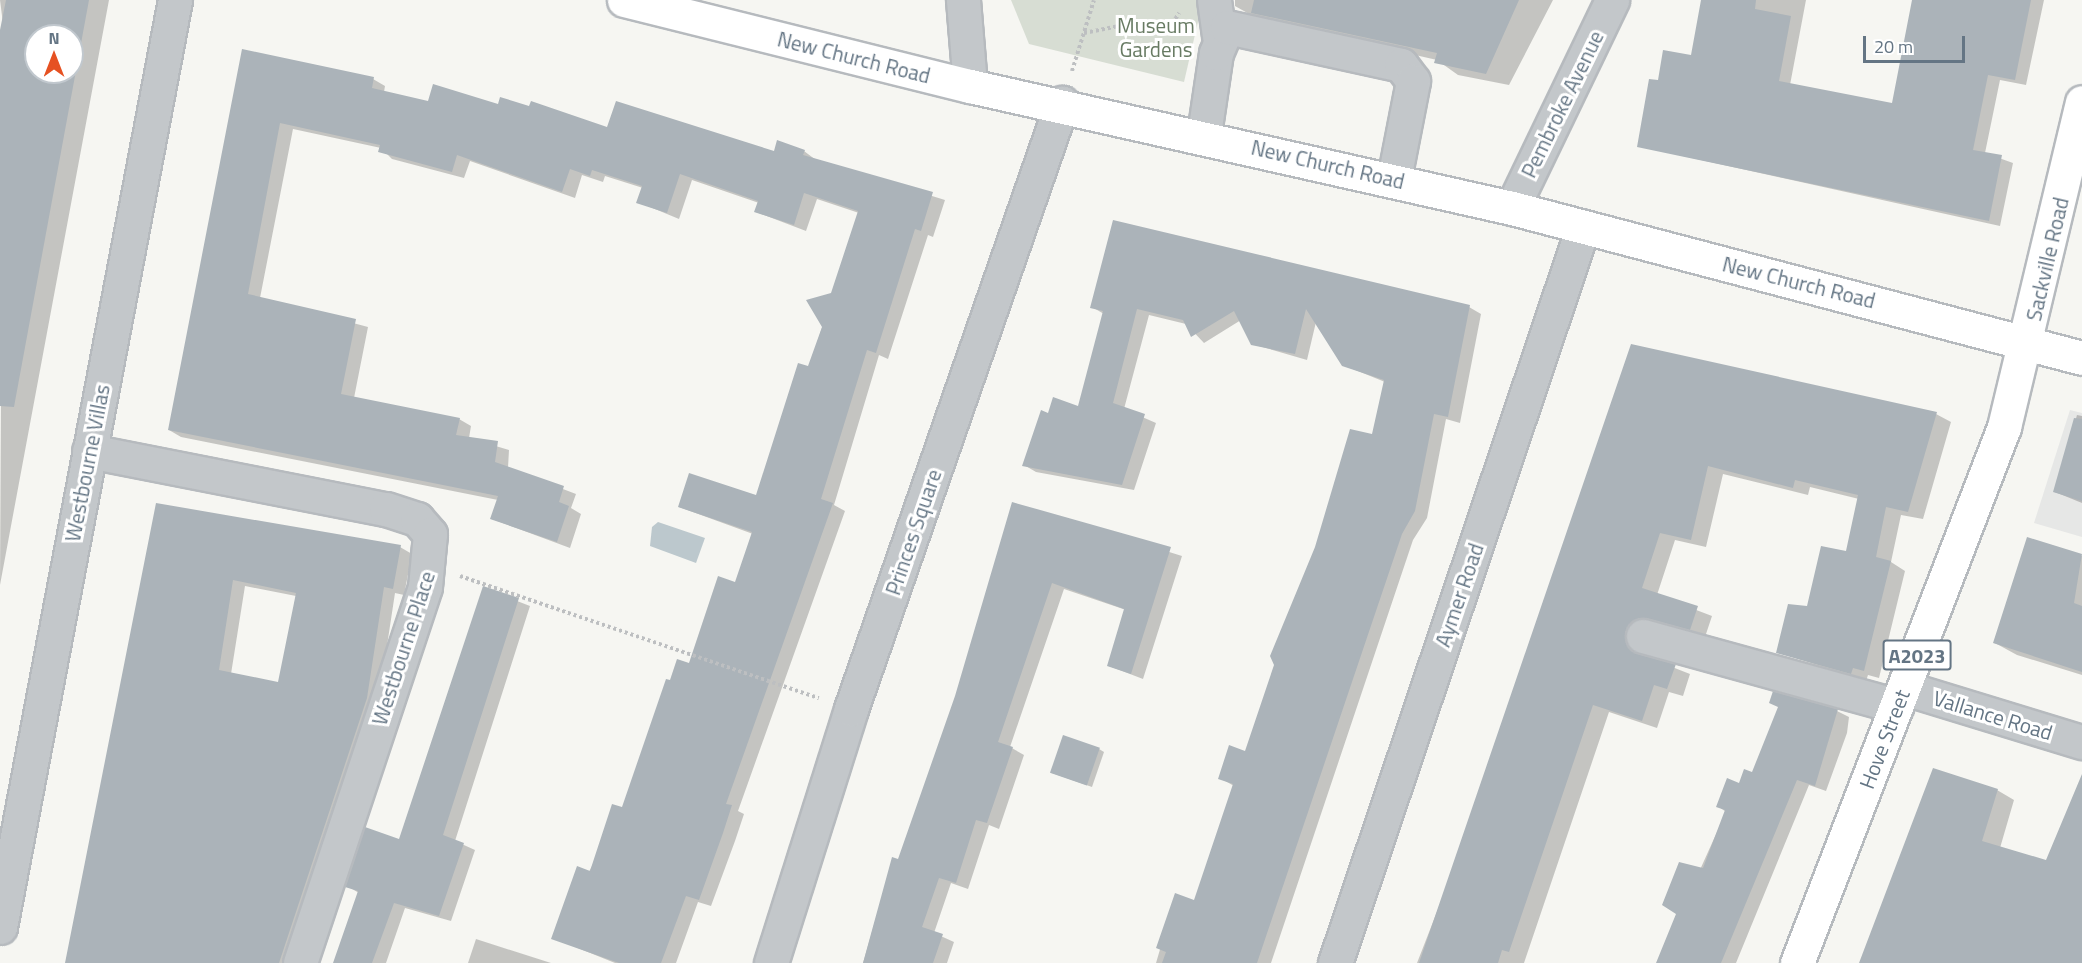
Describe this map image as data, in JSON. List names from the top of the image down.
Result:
{
  "streets": {
    "main road": [
      "New Church Road",
      "Sackville Road",
      "A2023",
      "Hove Street"
    ],
    "street": [
      "Pembroke Avenue",
      "Westbourne Villas",
      "Princes Square",
      "Aymer Road",
      "Westbourne Place",
      "Vallance Road"
    ]
  },
  "crossings": [
    ["New Church Road", "Pembroke Avenue"],
    ["New Church Road", "Sackville Road"],
    ["New Church Road", "Princes Square"],
    ["New Church Road", "Aymer Road"],
    ["New Church Road", "Hove Street"],
    ["Sackville Road", "Hove Street"],
    ["Westbourne Villas", "Westbourne Place"],
    ["Vallance Road", "Hove Street"]
  ],
  "parks": ["Museum Gardens"],
  "scale_bar": "20 m",
  "north": "top"
}
